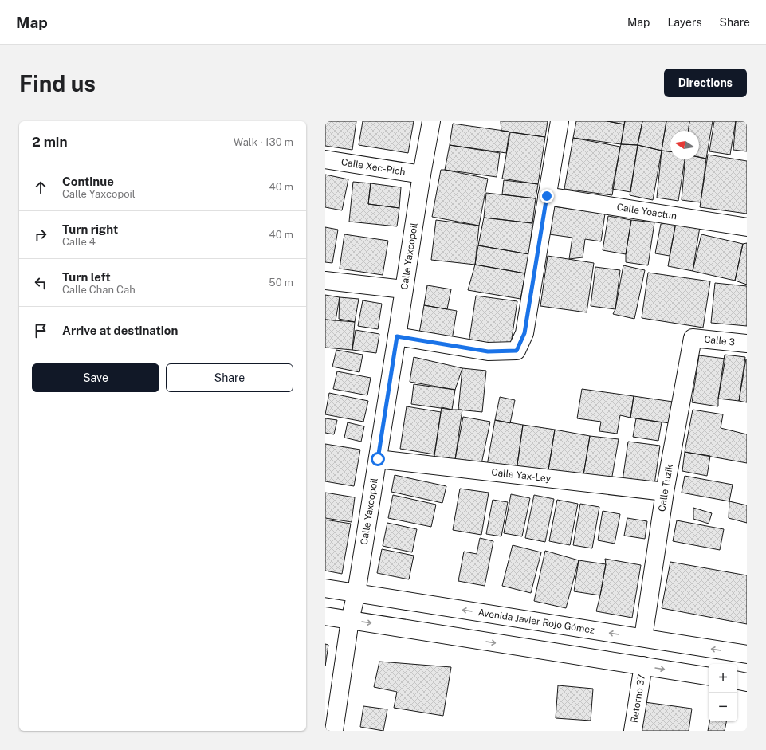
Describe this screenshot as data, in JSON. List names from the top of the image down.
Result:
{
  "streets": {
    "street": [
      "Calle Xec-Pich",
      "Calle Yoactun",
      "Calle Yaxcopoil",
      "Calle 3",
      "Calle Yax-Ley",
      "Calle Tuzik",
      "Avenida Javier Rojo Gómez",
      "Retorno 37"
    ]
  },
  "crossings": [
    ["Calle Xec-Pich", "Calle Yaxcopoil"],
    ["Calle Yaxcopoil", "Calle Yax-Ley"],
    ["Calle Yaxcopoil", "Avenida Javier Rojo Gómez"],
    ["Calle 3", "Calle Tuzik"],
    ["Calle Yax-Ley", "Calle Tuzik"],
    ["Calle Tuzik", "Avenida Javier Rojo Gómez"]
  ],
  "north": "left",
  "page": {
    "header": "Map",
    "nav": ["Map", "Layers", "Share"],
    "buttons": [
      "Directions",
      ["Save", "Share"]
    ],
    "title": "Find us",
    "heading": ["2 min", "Walk · 130 m"],
    "list": [
      ["Continue", "Calle Yaxcopoil", "40 m"],
      ["Turn right", "Calle 4", "40 m"],
      ["Turn left", "Calle Chan Cah", "50 m"],
      "Arrive at destination"
    ],
    "map_buttons": ["+", "−"]
  }
}
